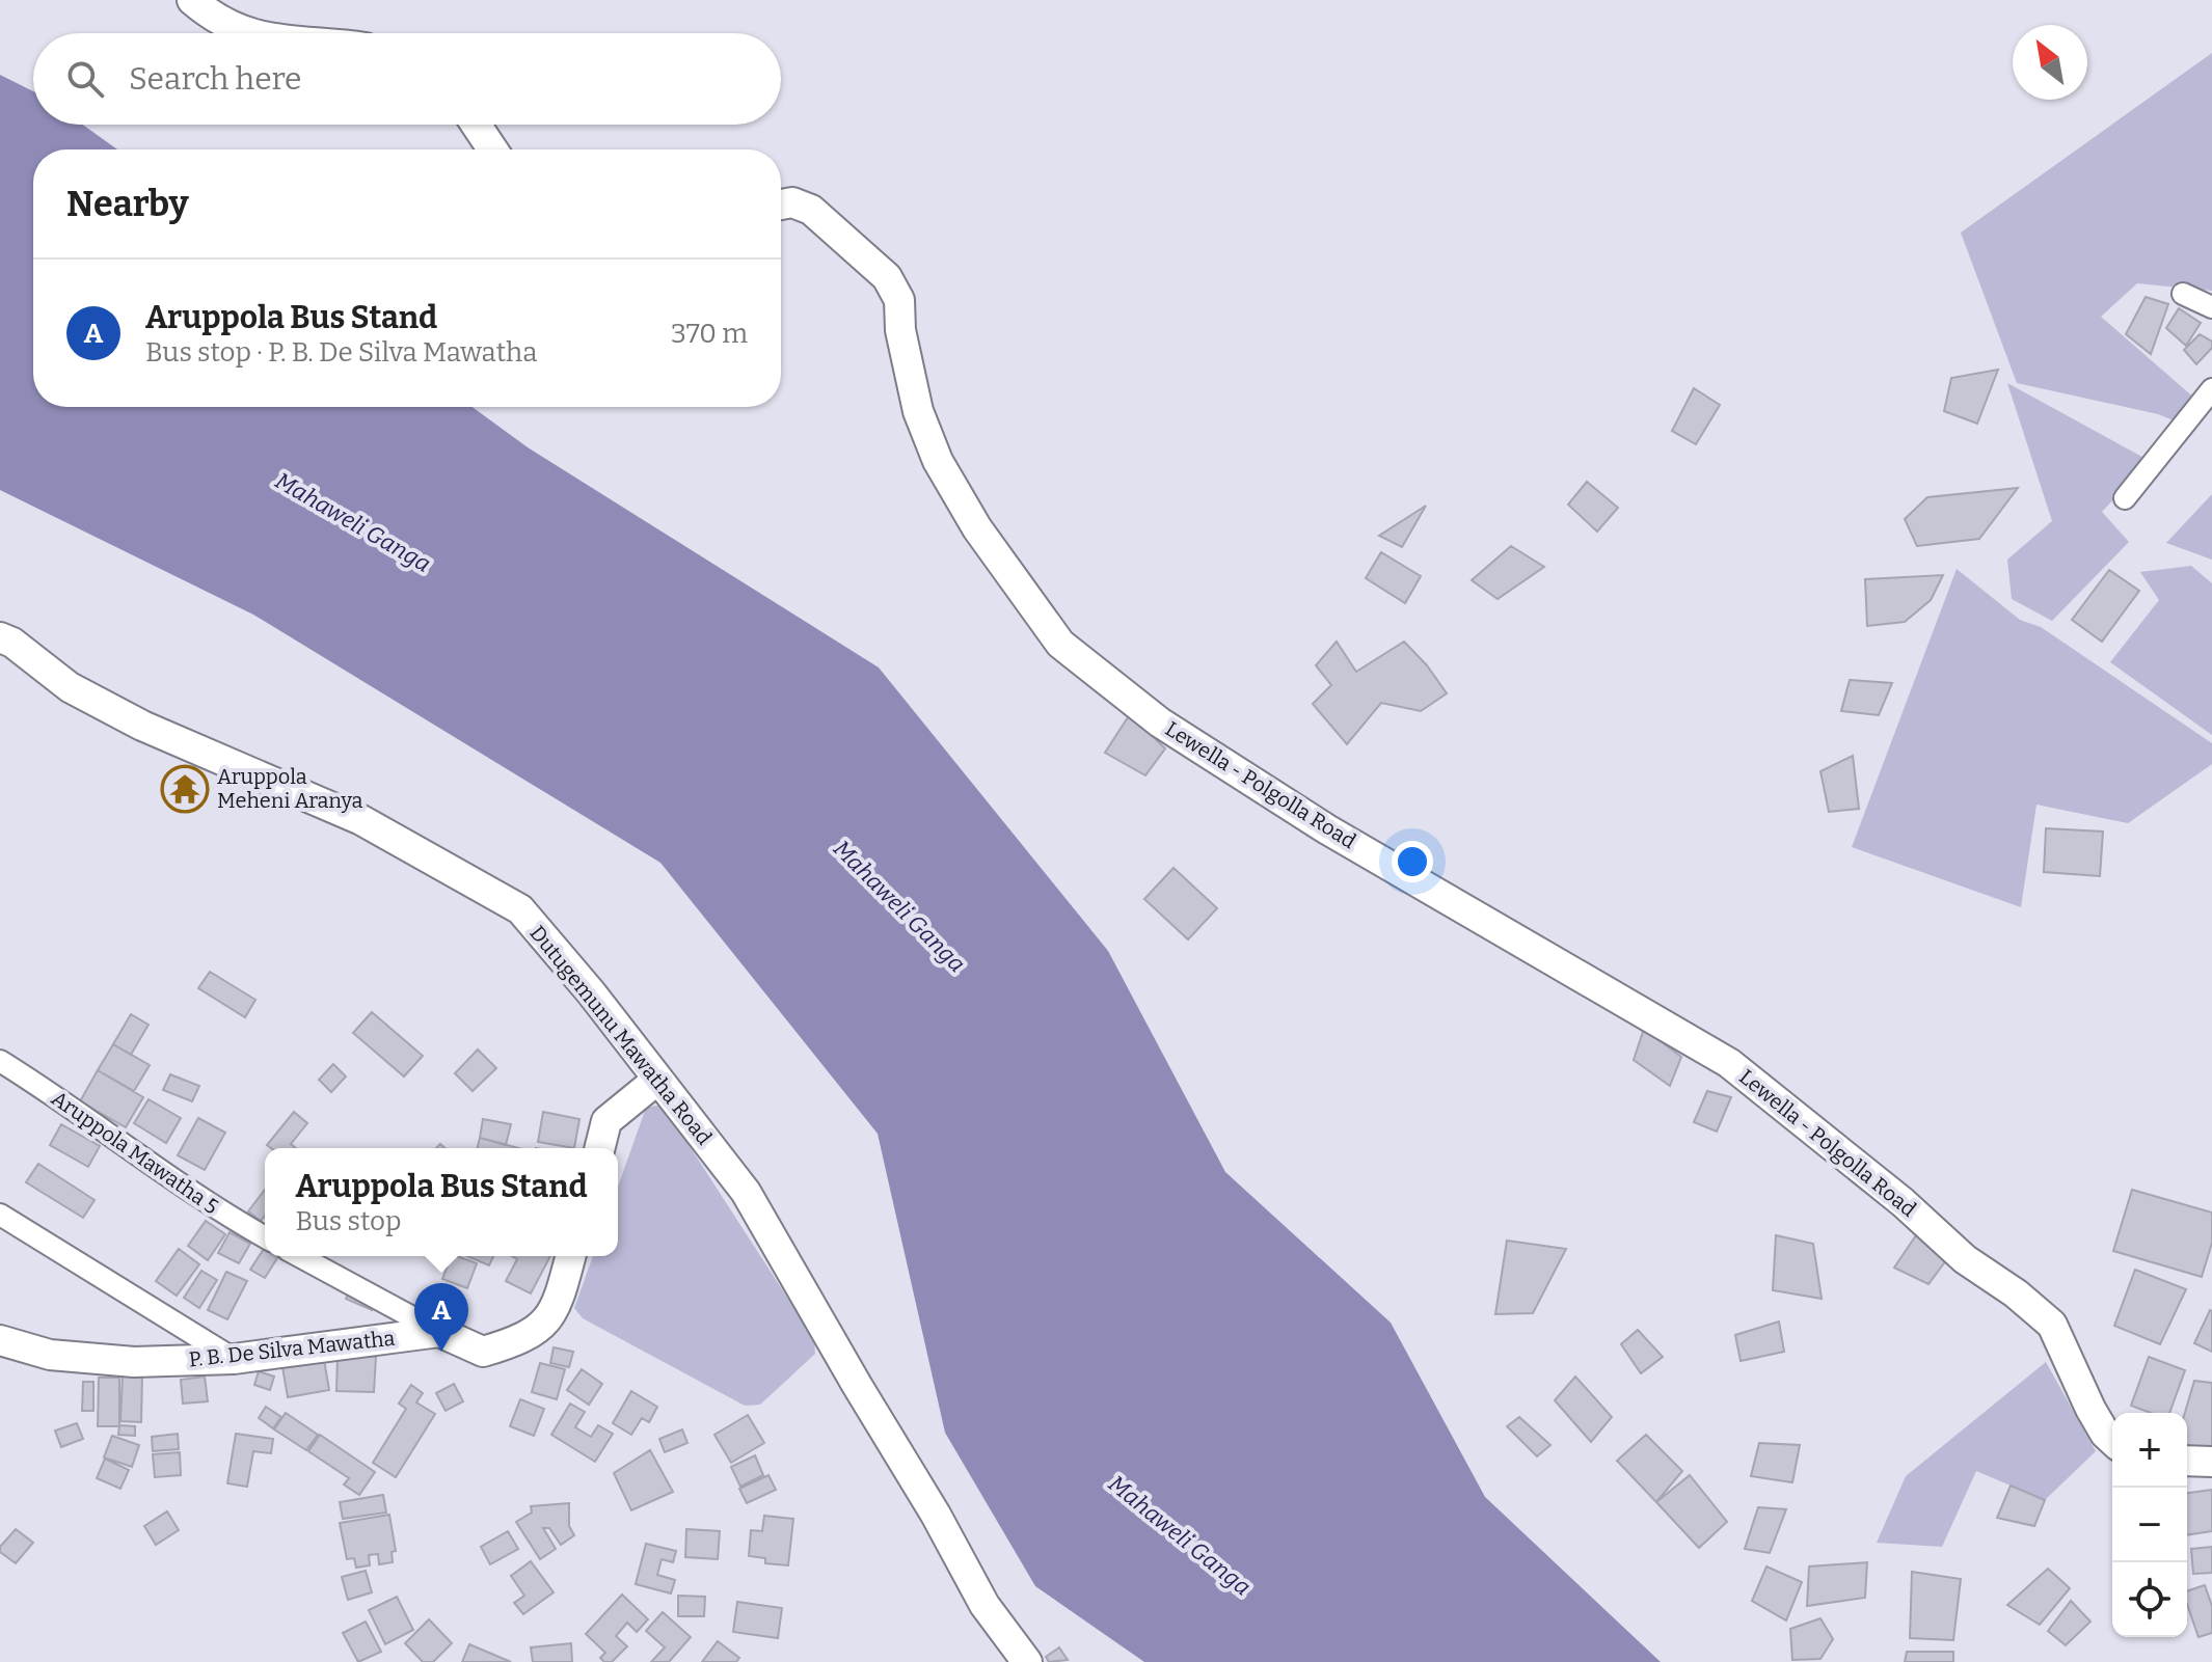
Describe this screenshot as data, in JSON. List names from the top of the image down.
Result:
{
  "streets": {
    "street": [
      "Lewella - Polgolla Road",
      "Dutugemunu Mawatha Road",
      "Aruppola Mawatha 5",
      "P. B. De Silva Mawatha"
    ]
  },
  "water": ["Mahaweli Ganga"],
  "places": {
    "temple": ["Aruppola Meheni Aranya"]
  },
  "north": "top left",
  "page": {
    "search": "Search here",
    "heading": "Nearby",
    "list": [
      {
        "mark": "A",
        "name": "Aruppola Bus Stand",
        "note": "Bus stop · P. B. De Silva Mawatha",
        "value": "370 m"
      }
    ],
    "popup": ["Aruppola Bus Stand", "Bus stop"],
    "pins": "A",
    "map_buttons": ["+", "−"]
  }
}
